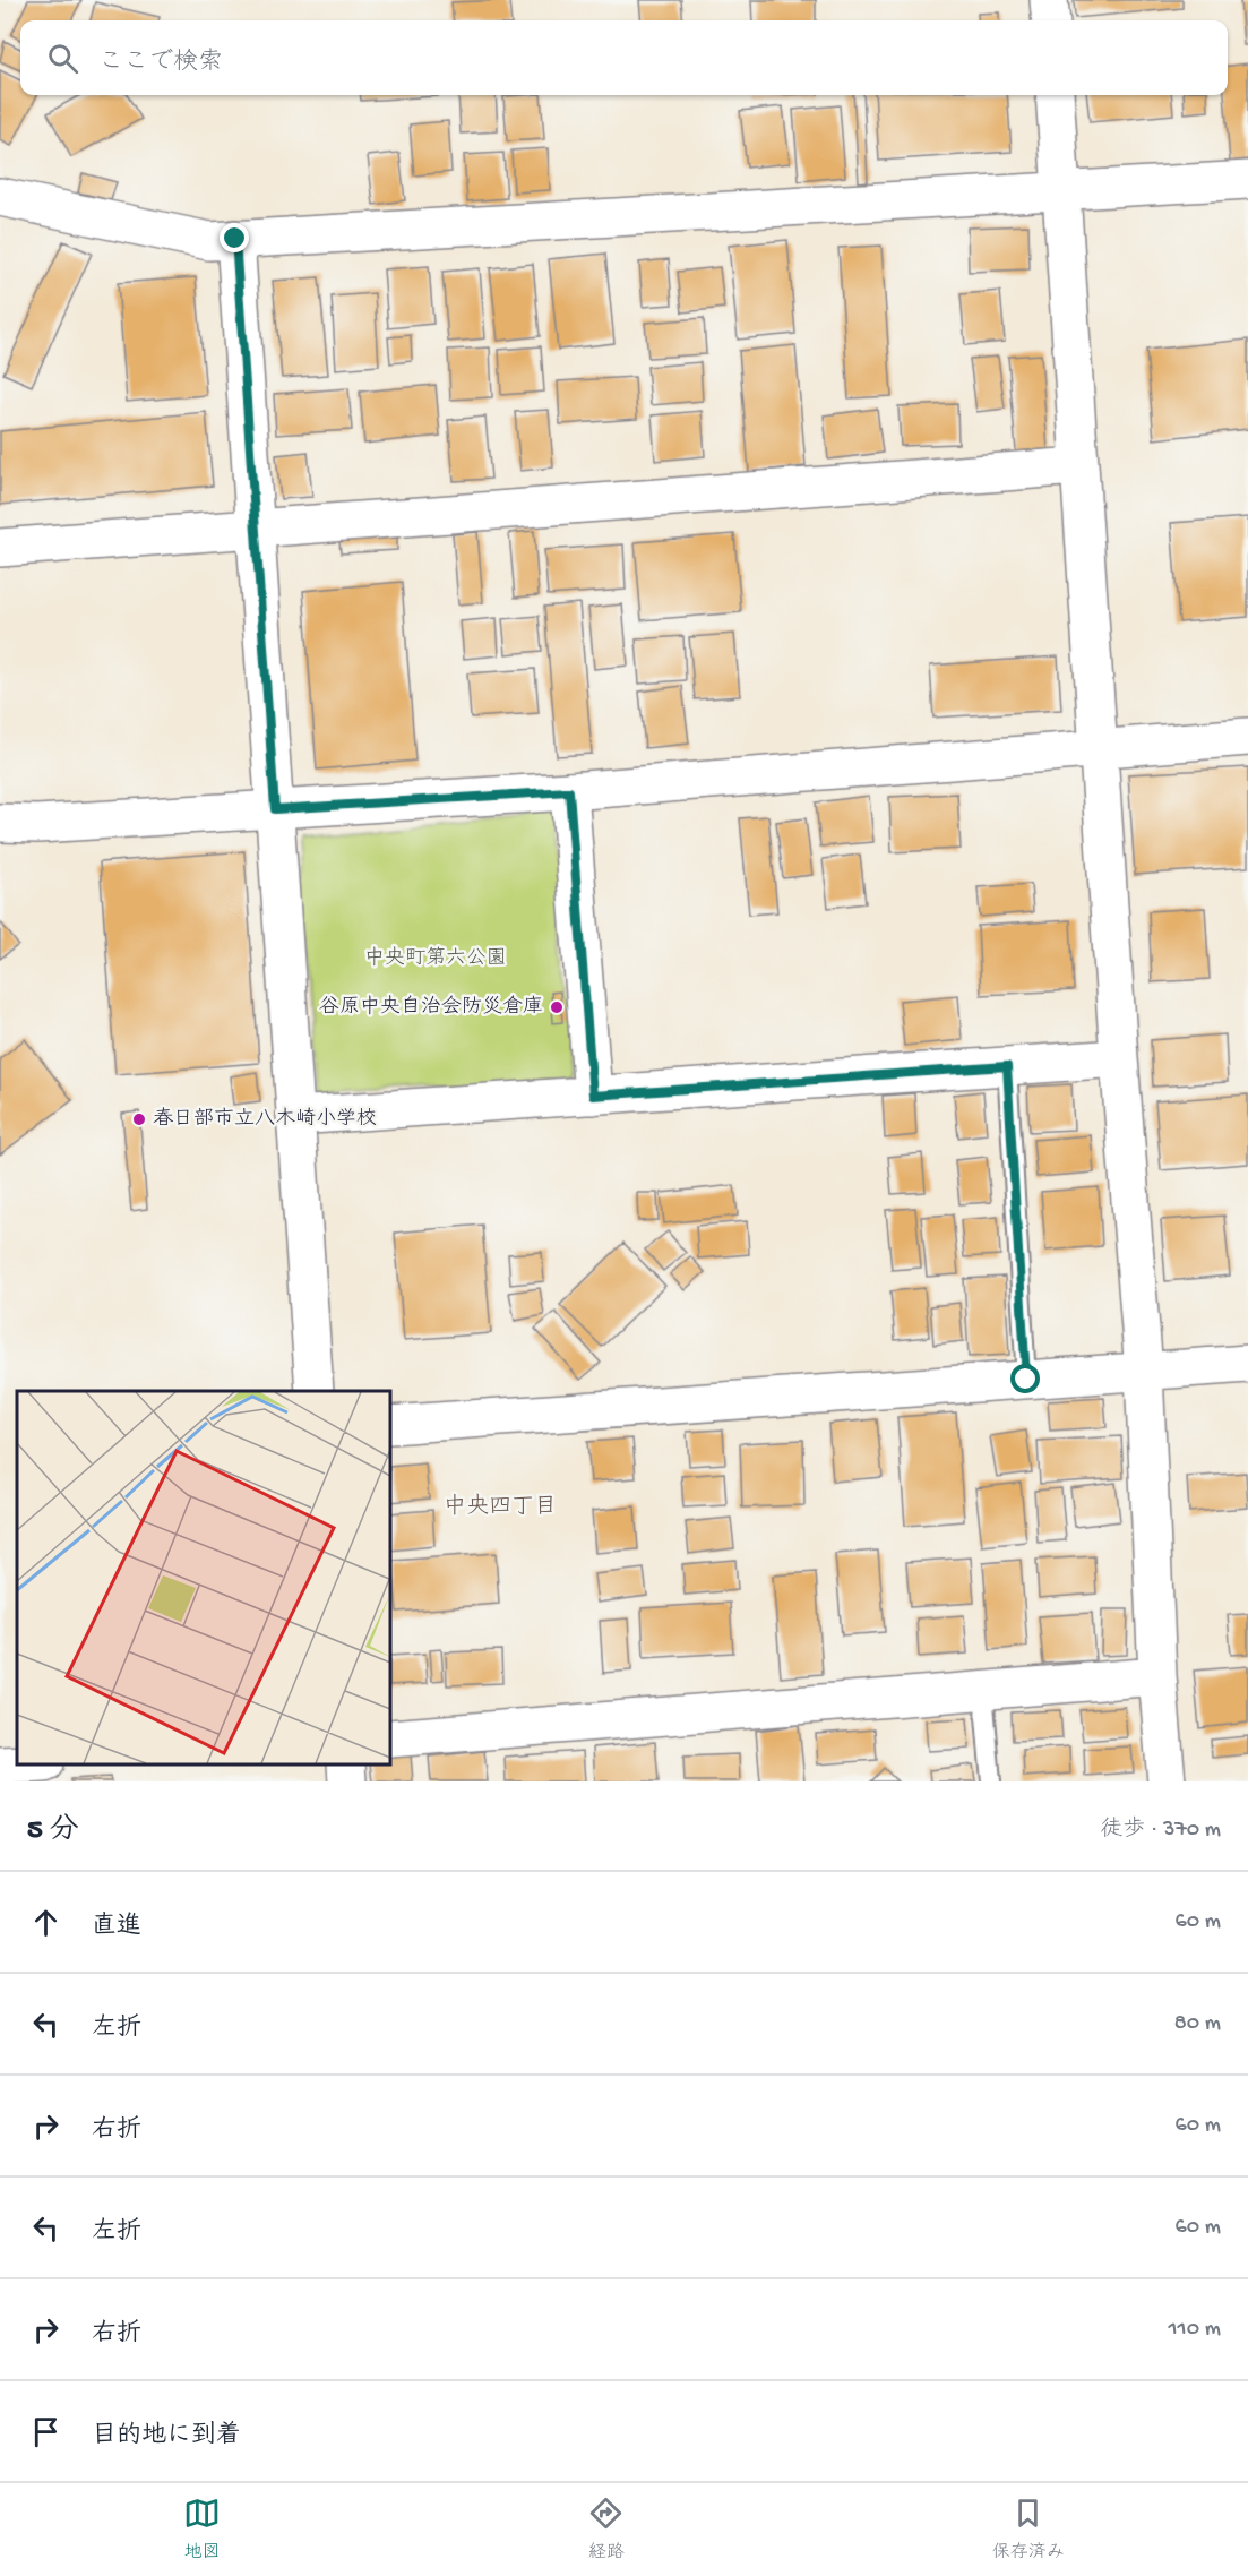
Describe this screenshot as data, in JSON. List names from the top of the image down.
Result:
{
  "districts": ["中央四丁目"],
  "parks": ["中央町第六公園"],
  "places": ["谷原中央自治会防災倉庫", "春日部市立八木崎小学校"],
  "page": {
    "search": "ここで検索",
    "heading": ["5 分", "徒歩 · 370 m"],
    "list": [
      ["直進", "60 m"],
      ["左折", "80 m"],
      ["右折", "60 m"],
      ["左折", "60 m"],
      ["右折", "110 m"],
      "目的地に到着"
    ],
    "nav": ["地図", "経路", "保存済み"]
  }
}
